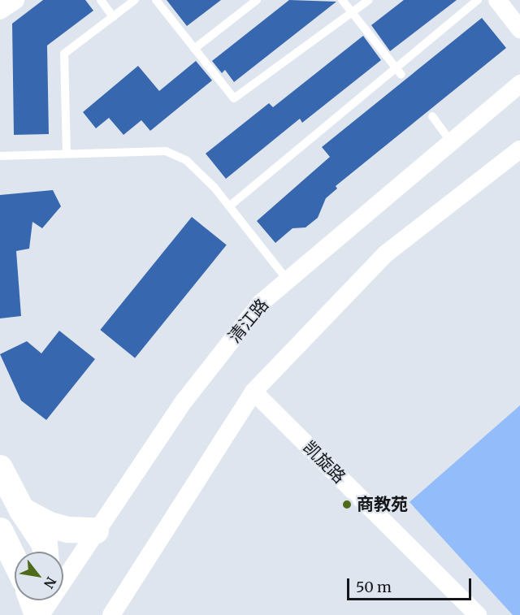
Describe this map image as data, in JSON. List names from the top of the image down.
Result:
{
  "streets": {
    "street": ["清江路", "凯旋路"]
  },
  "places": ["商教苑"],
  "scale_bar": "50 m",
  "north": "bottom right"
}
